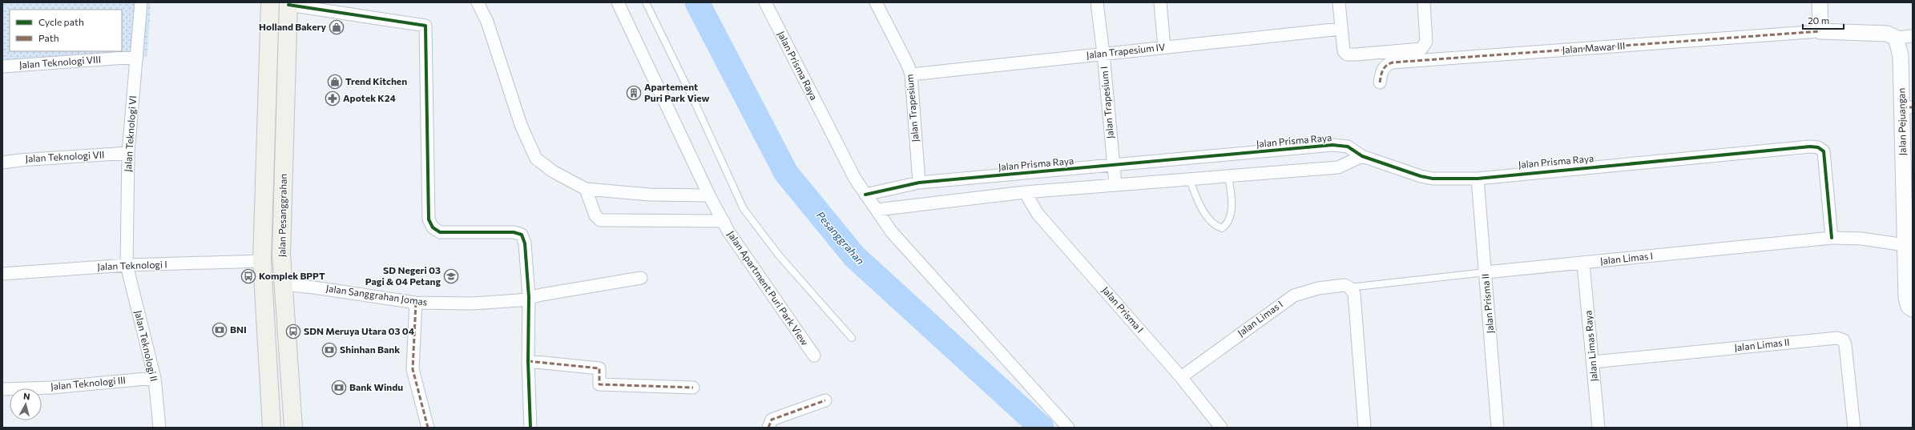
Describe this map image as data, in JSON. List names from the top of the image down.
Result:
{
  "streets": {
    "main road": ["Jalan Pesanggrahan"],
    "street": [
      "Jalan Mawar III",
      "Jalan Trapesium IV",
      "Jalan Teknologi VIII",
      "Jalan Prisma Raya",
      "Jalan Trapesium I",
      "Jalan Trapesium",
      "Jalan Pejuangan",
      "Jalan Teknologi VI",
      "Jalan Teknologi VII",
      "Jalan Limas I",
      "Jalan Teknologi I",
      "Jalan Apartment Puri Park View",
      "Jalan Sanggrahan Jomas",
      "Jalan Prisma II",
      "Jalan Prisma I",
      "Jalan Limas II",
      "Jalan Teknologi II",
      "Jalan Limas Raya",
      "Jalan Teknologi III"
    ]
  },
  "crossings": [
    ["Jalan Trapesium IV", "Jalan Trapesium I"],
    ["Jalan Trapesium IV", "Jalan Trapesium"],
    ["Jalan Teknologi VIII", "Jalan Teknologi VI"],
    ["Jalan Prisma Raya", "Jalan Trapesium I"],
    ["Jalan Prisma Raya", "Jalan Trapesium"],
    ["Jalan Prisma Raya", "Jalan Limas I"],
    ["Jalan Prisma Raya", "Jalan Prisma II"],
    ["Jalan Pejuangan", "Jalan Limas I"],
    ["Jalan Teknologi VI", "Jalan Teknologi VII"],
    ["Jalan Teknologi VI", "Jalan Teknologi I"],
    ["Jalan Teknologi VI", "Jalan Teknologi II"],
    ["Jalan Pesanggrahan", "Jalan Teknologi I"],
    ["Jalan Pesanggrahan", "Jalan Sanggrahan Jomas"],
    ["Jalan Limas I", "Jalan Prisma II"],
    ["Jalan Limas I", "Jalan Prisma I"],
    ["Jalan Limas I", "Jalan Limas Raya"],
    ["Jalan Teknologi I", "Jalan Teknologi II"],
    ["Jalan Limas II", "Jalan Limas Raya"],
    ["Jalan Teknologi II", "Jalan Teknologi III"]
  ],
  "water": ["Pesanggrahan"],
  "places": {
    "shop": ["Holland Bakery", "Trend Kitchen"],
    "building": ["Apartement Puri Park View"],
    "pharmacy": ["Apotek K24"],
    "bus stop": ["Komplek BPPT", "SDN Meruya Utara 03 04"],
    "school or university": ["SD Negeri 03 Pagi & 04 Petang"],
    "bank": ["BNI", "Shinhan Bank", "Bank Windu"]
  },
  "legend": ["Cycle path", "Path"],
  "scale_bar": "20 m",
  "north": "top"
}
